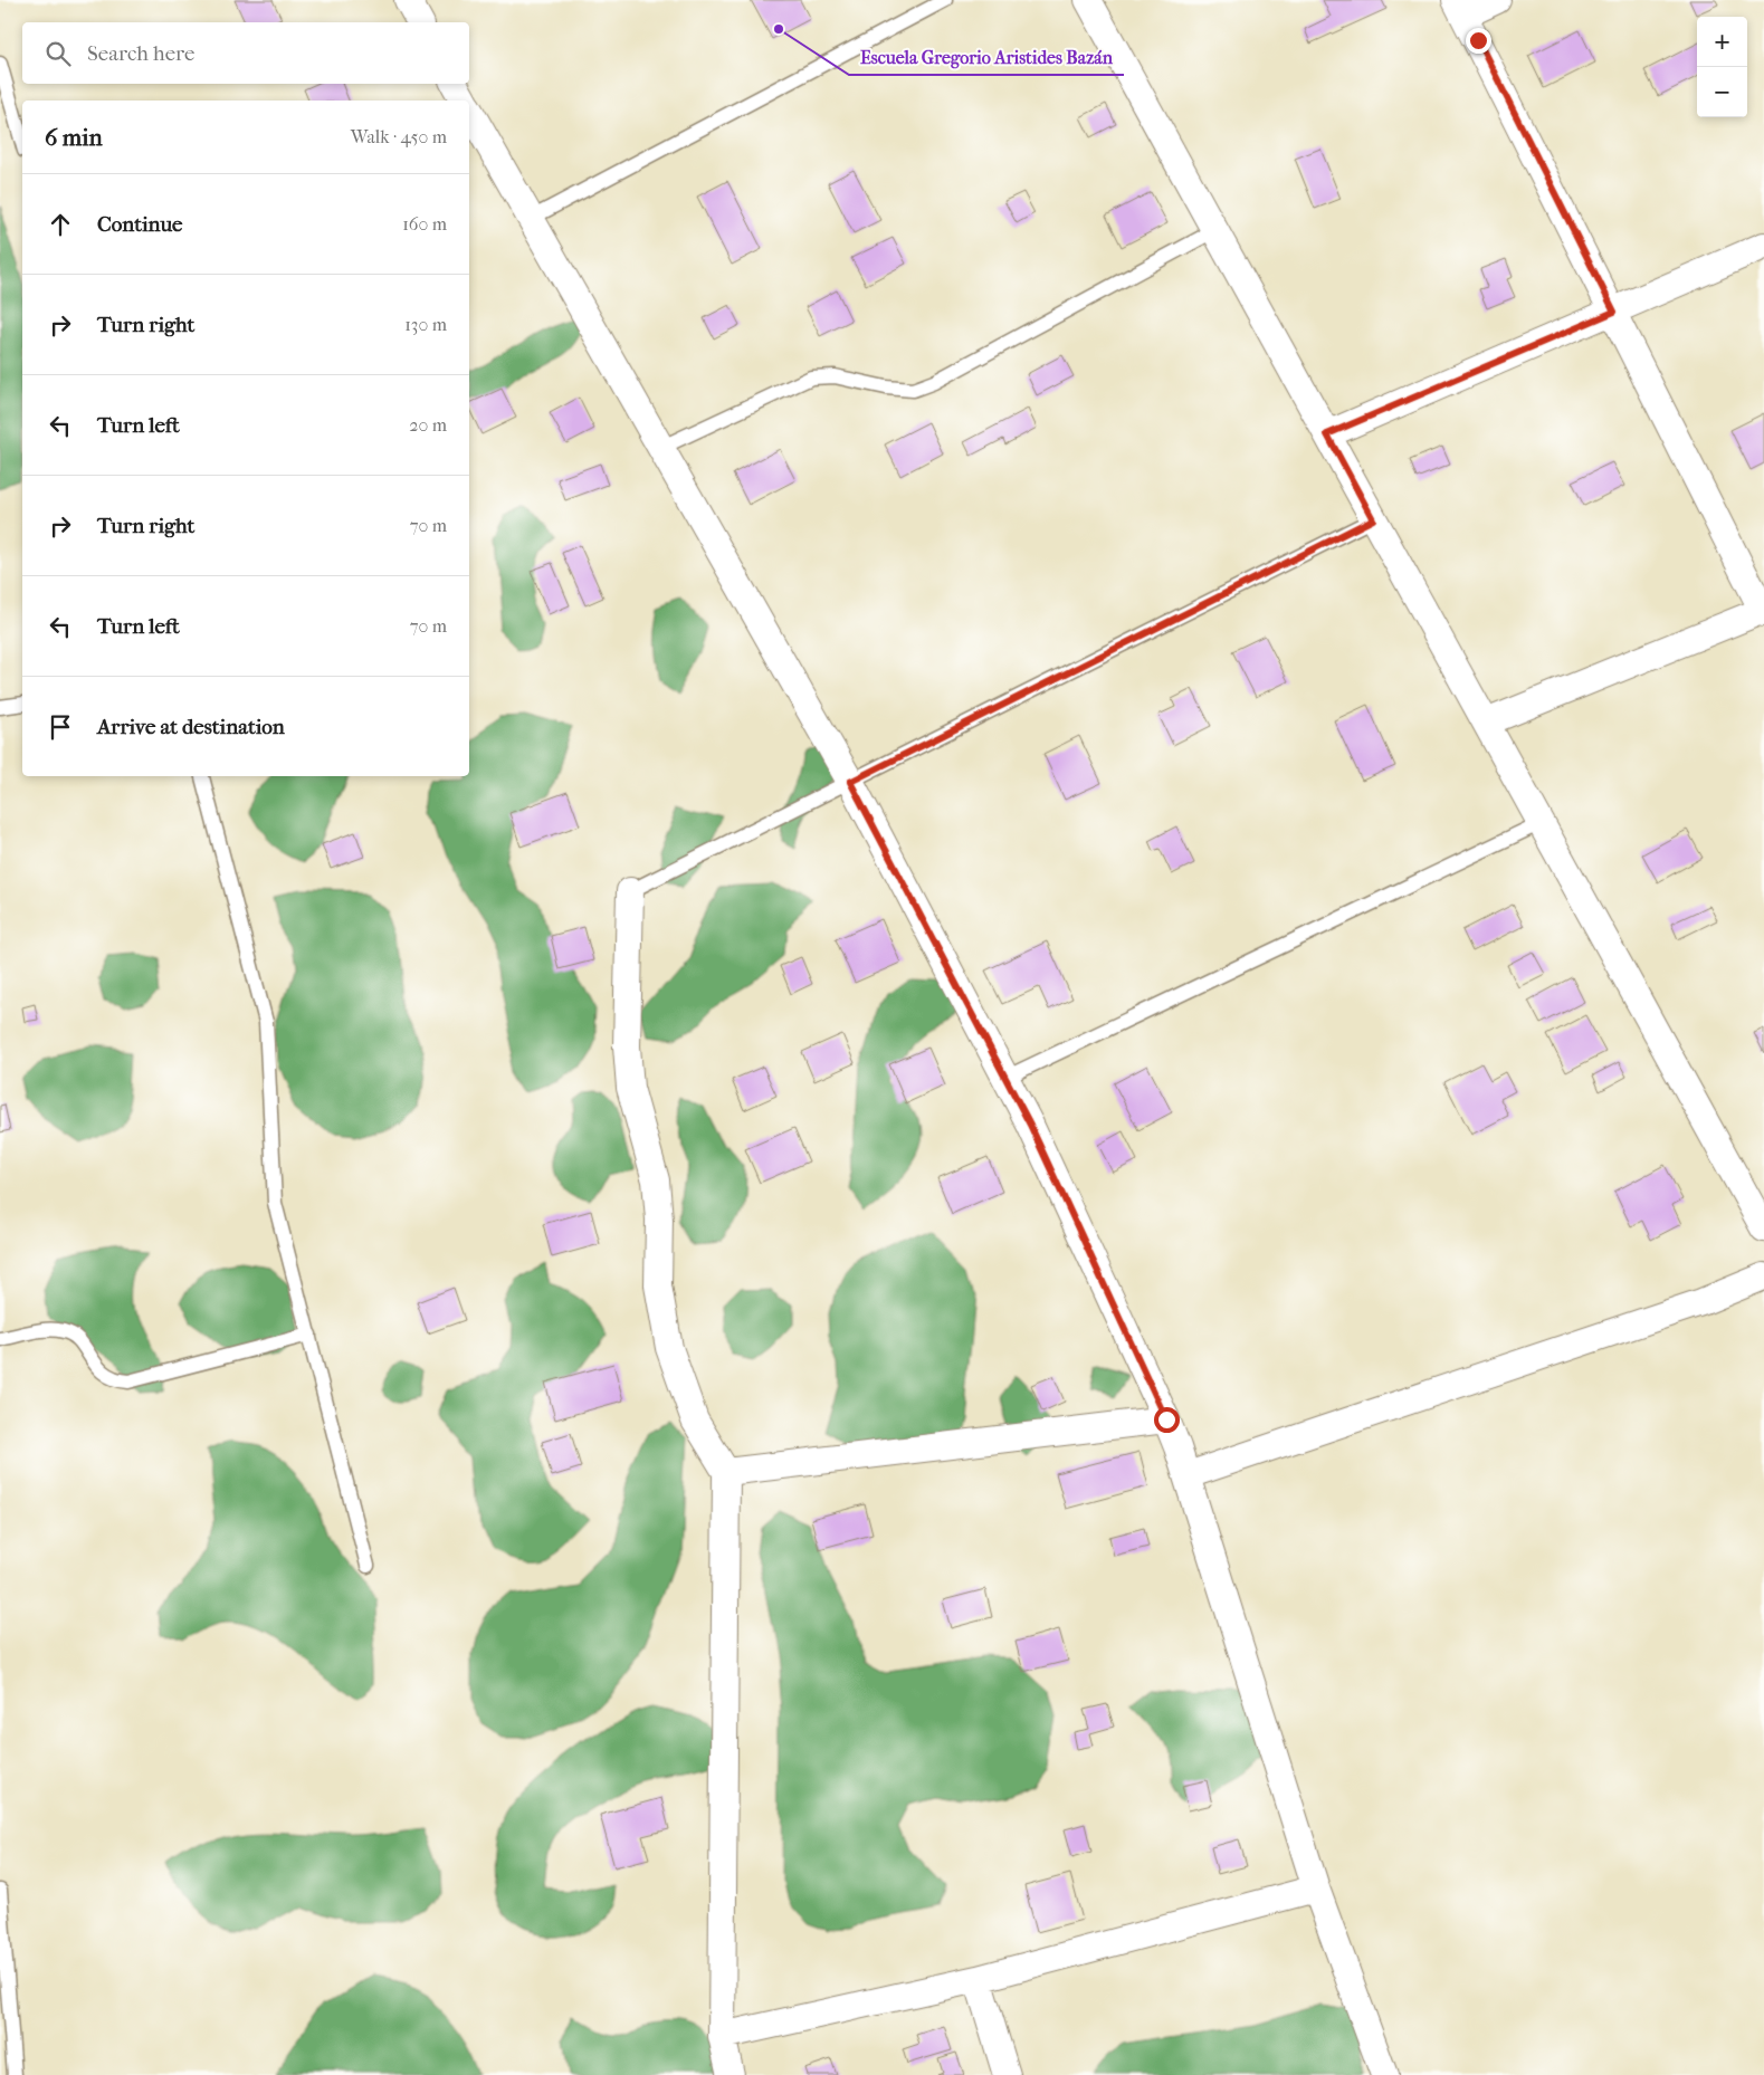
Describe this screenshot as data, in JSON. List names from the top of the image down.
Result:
{
  "places": ["Escuela Gregorio Aristides Bazán"],
  "page": {
    "map_buttons": ["+", "−"],
    "search": "Search here",
    "heading": ["6 min", "Walk · 450 m"],
    "list": [
      ["Continue", "160 m"],
      ["Turn right", "130 m"],
      ["Turn left", "20 m"],
      ["Turn right", "70 m"],
      ["Turn left", "70 m"],
      "Arrive at destination"
    ]
  }
}
